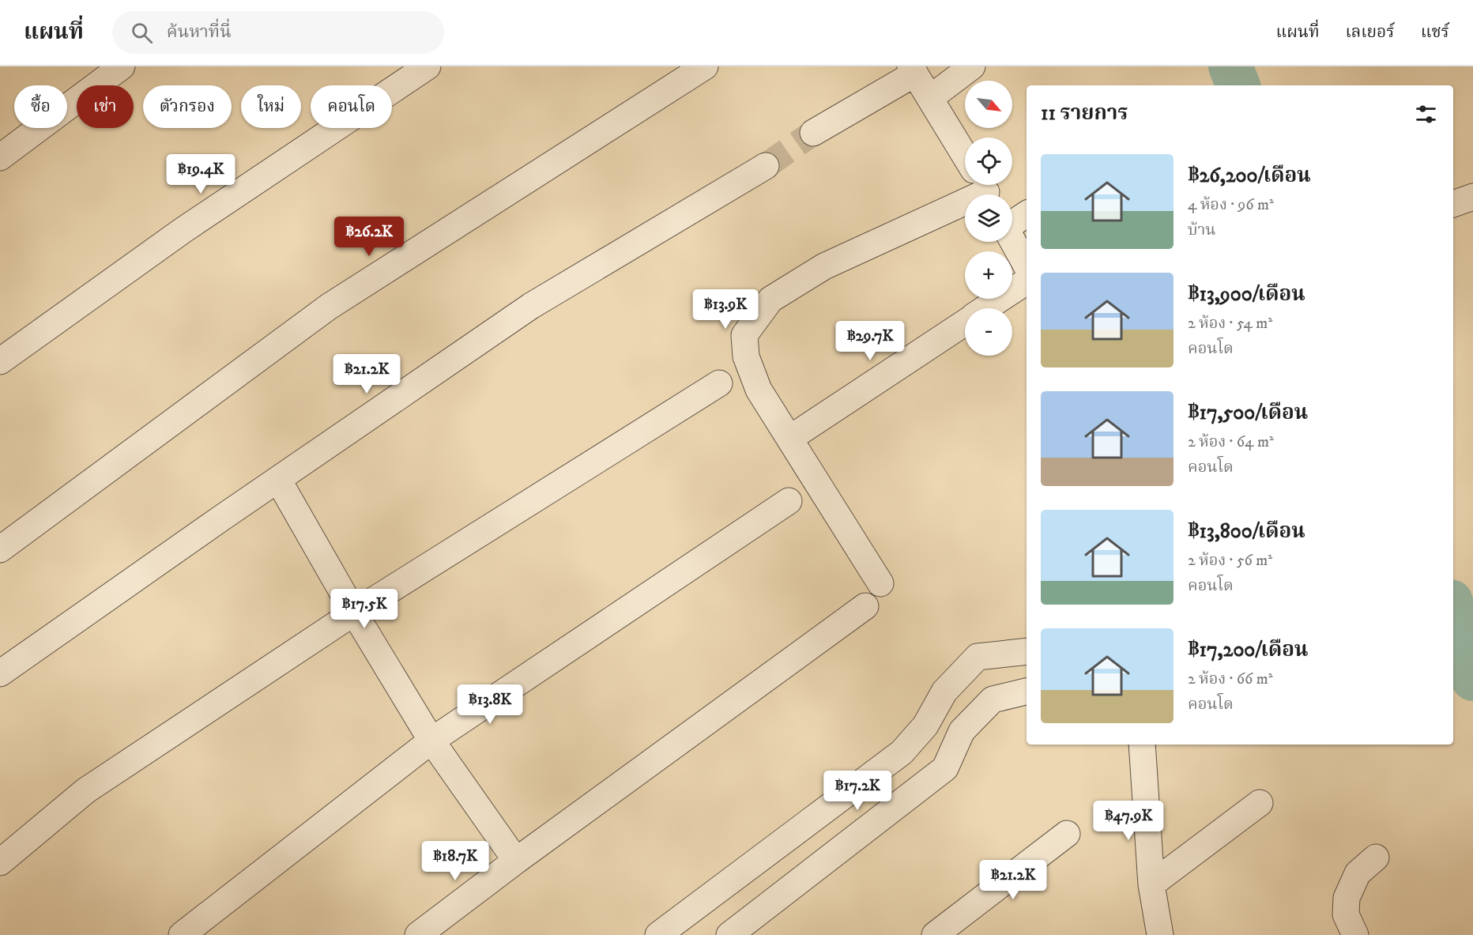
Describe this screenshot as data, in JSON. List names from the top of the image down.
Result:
{
  "north": "bottom right",
  "page": {
    "header": "แผนที่",
    "search": "ค้นหาที่นี่",
    "nav": ["แผนที่", "เลเยอร์", "แชร์"],
    "map_buttons": ["+", "−"],
    "chip": [
      "ซื้อ",
      "เช่า",
      "ตัวกรอง",
      "ใหม่",
      "คอนโด"
    ],
    "heading": "11 รายการ",
    "list": [
      {
        "name": "฿26,200/เดือน",
        "note": "4 ห้อง · 96 m² · บ้าน"
      },
      {
        "name": "฿13,900/เดือน",
        "note": "2 ห้อง · 54 m² · คอนโด"
      },
      {
        "name": "฿17,500/เดือน",
        "note": "2 ห้อง · 64 m² · คอนโด"
      },
      {
        "name": "฿13,800/เดือน",
        "note": "2 ห้อง · 56 m² · คอนโด"
      },
      {
        "name": "฿17,200/เดือน",
        "note": "2 ห้อง · 66 m² · คอนโด"
      }
    ],
    "price": [
      "฿19.4K",
      "฿26.2K",
      "฿13.9K",
      "฿29.7K",
      "฿21.2K",
      "฿17.5K",
      "฿13.8K",
      "฿17.2K",
      "฿47.9K",
      "฿18.7K",
      "฿21.2K"
    ]
  }
}
